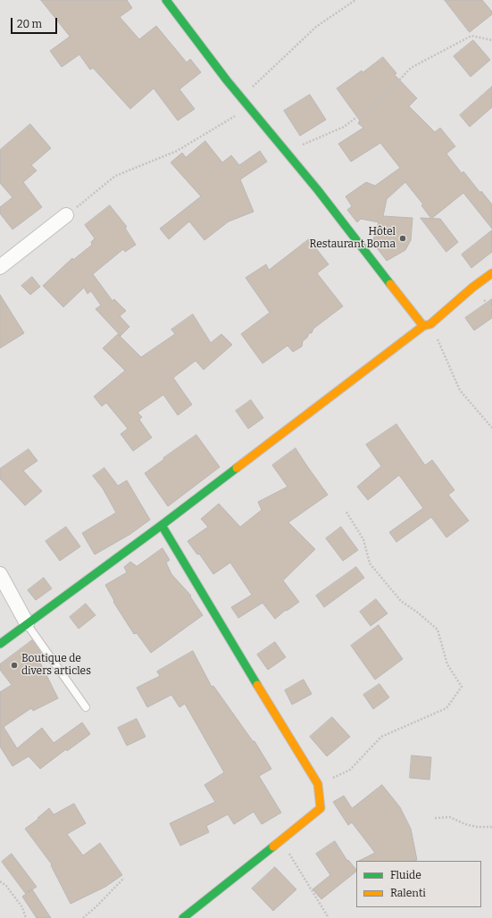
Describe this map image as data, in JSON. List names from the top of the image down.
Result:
{
  "places": ["Hôtel Restaurant Boma", "Boutique de divers articles"],
  "legend": ["Fluide", "Ralenti"],
  "scale_bar": "20 m"
}
